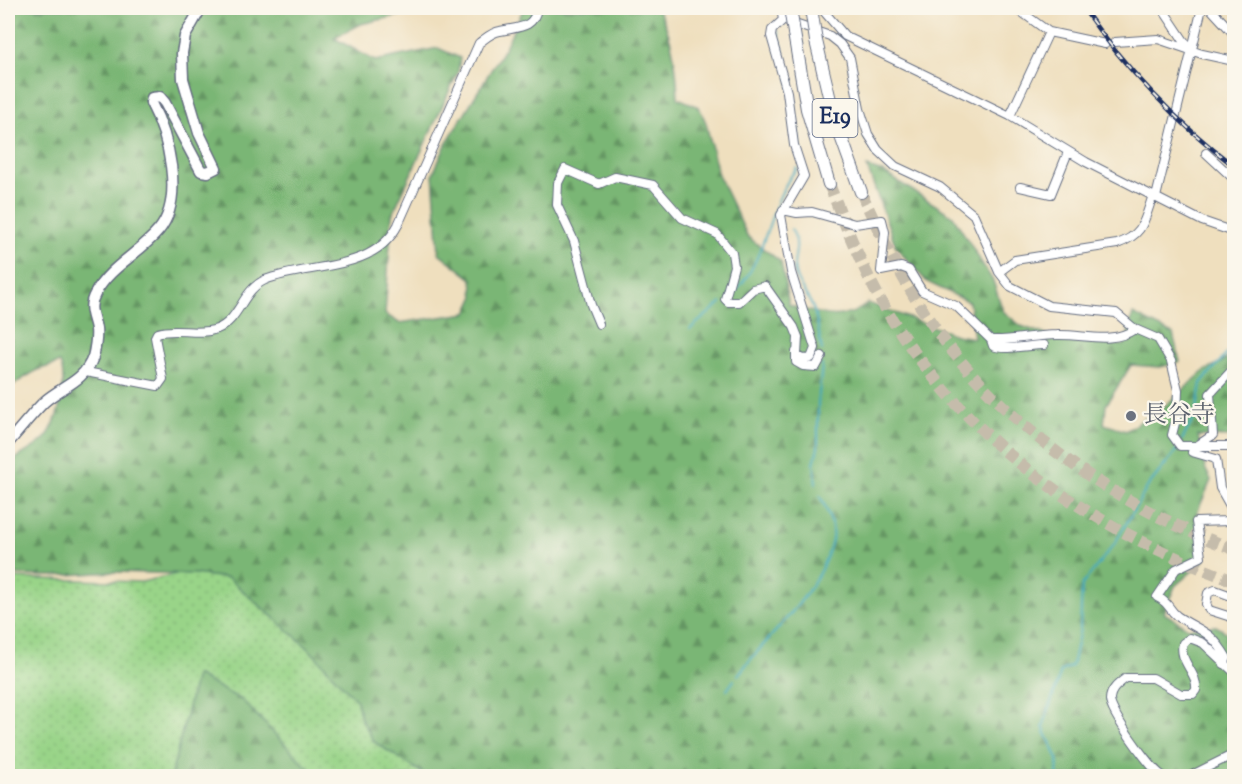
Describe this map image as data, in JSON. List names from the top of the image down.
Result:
{
  "streets": {
    "highway": ["E19"]
  },
  "places": ["長谷寺"]
}
